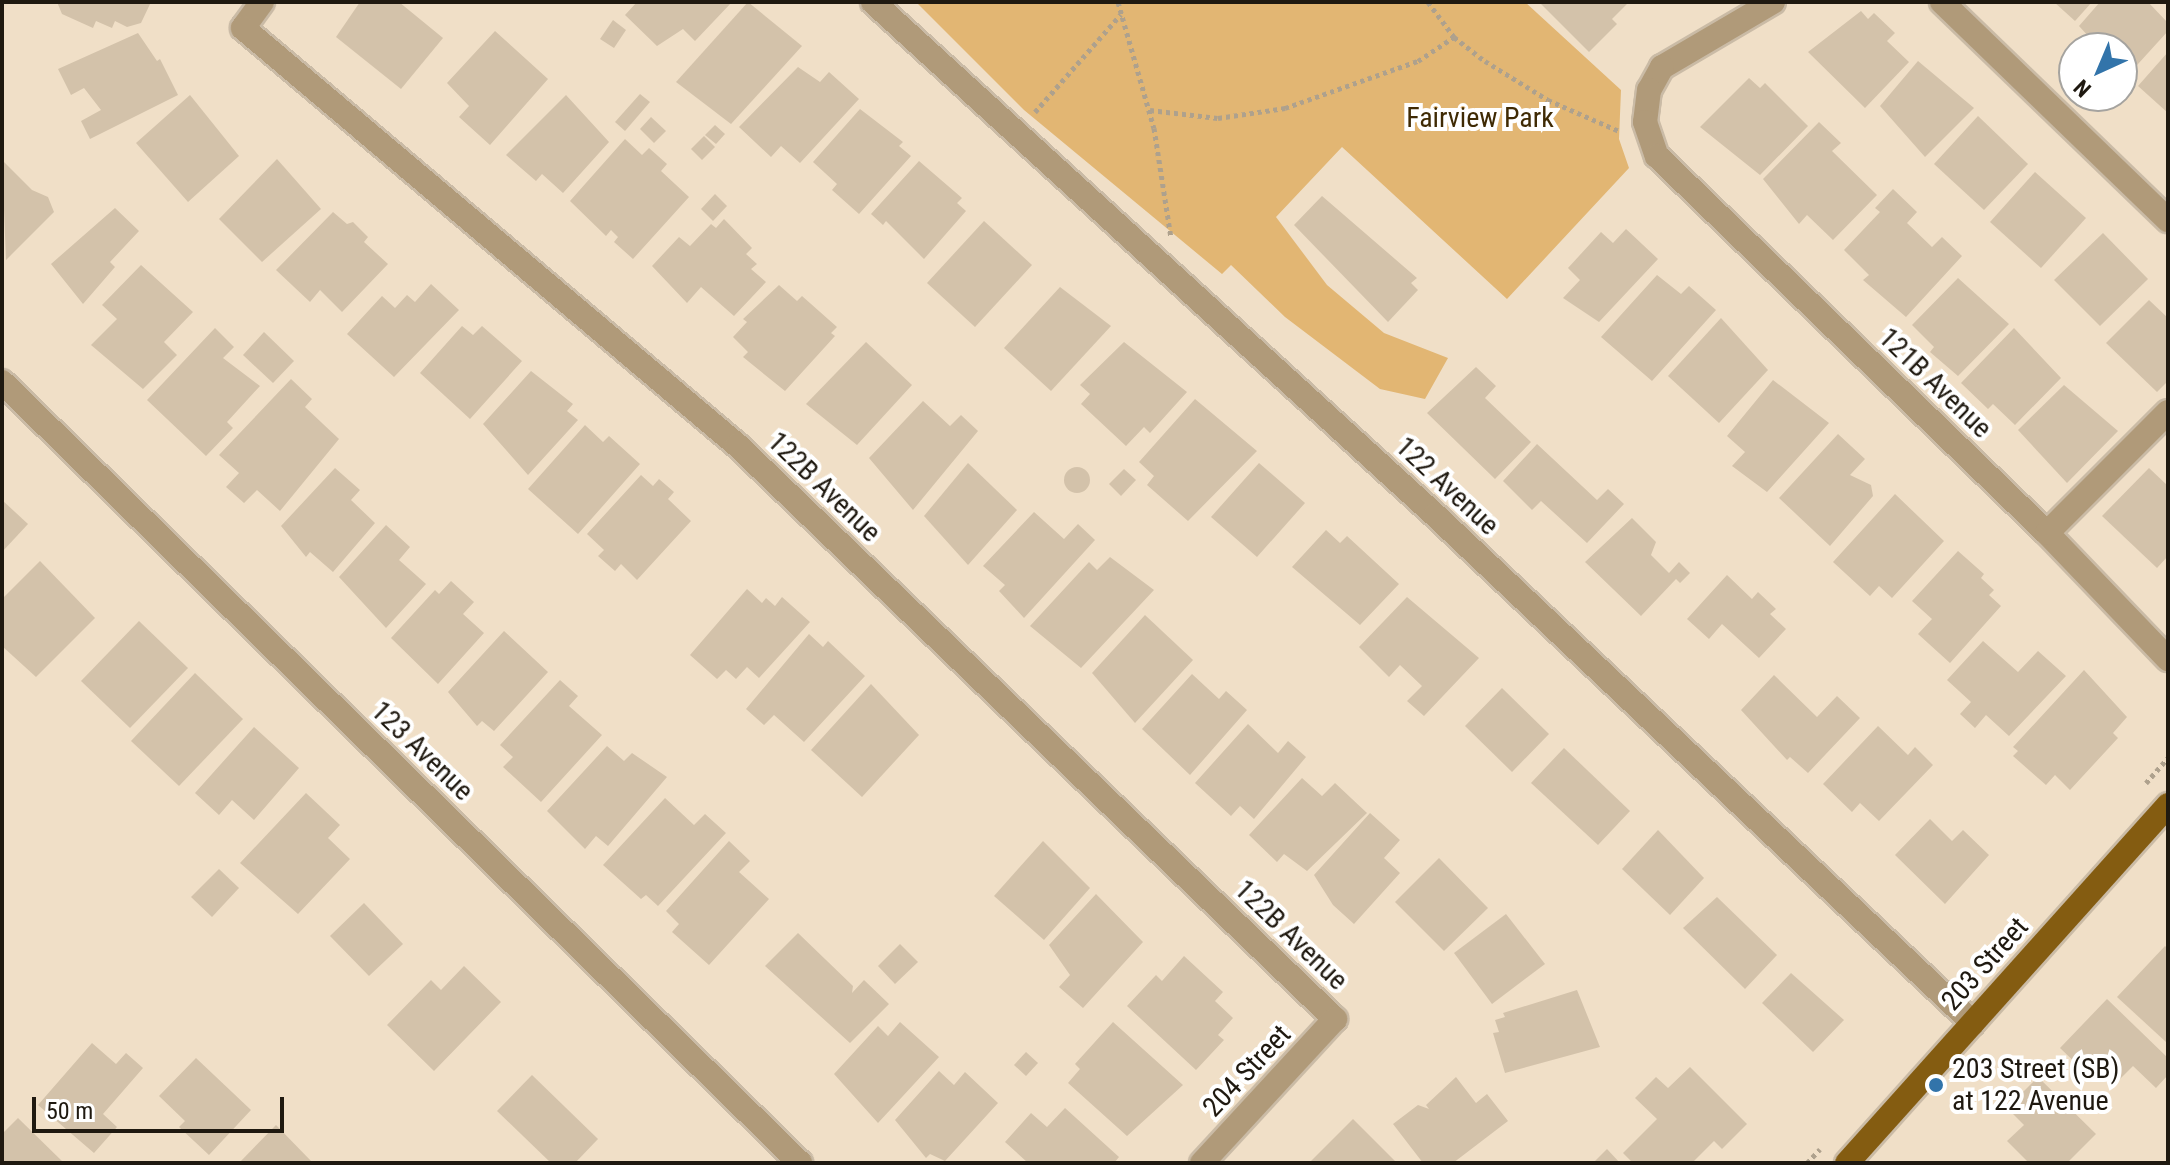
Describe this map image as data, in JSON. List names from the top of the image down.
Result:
{
  "streets": {
    "main road": ["203 Street"],
    "street": [
      "121B Avenue",
      "122 Avenue",
      "122B Avenue",
      "123 Avenue",
      "204 Street"
    ]
  },
  "crossings": [
    ["122 Avenue", "203 Street"],
    ["122B Avenue", "204 Street"]
  ],
  "parks": ["Fairview Park"],
  "places": ["203 Street (SB) at 122 Avenue"],
  "scale_bar": "50 m",
  "north": "bottom left"
}
